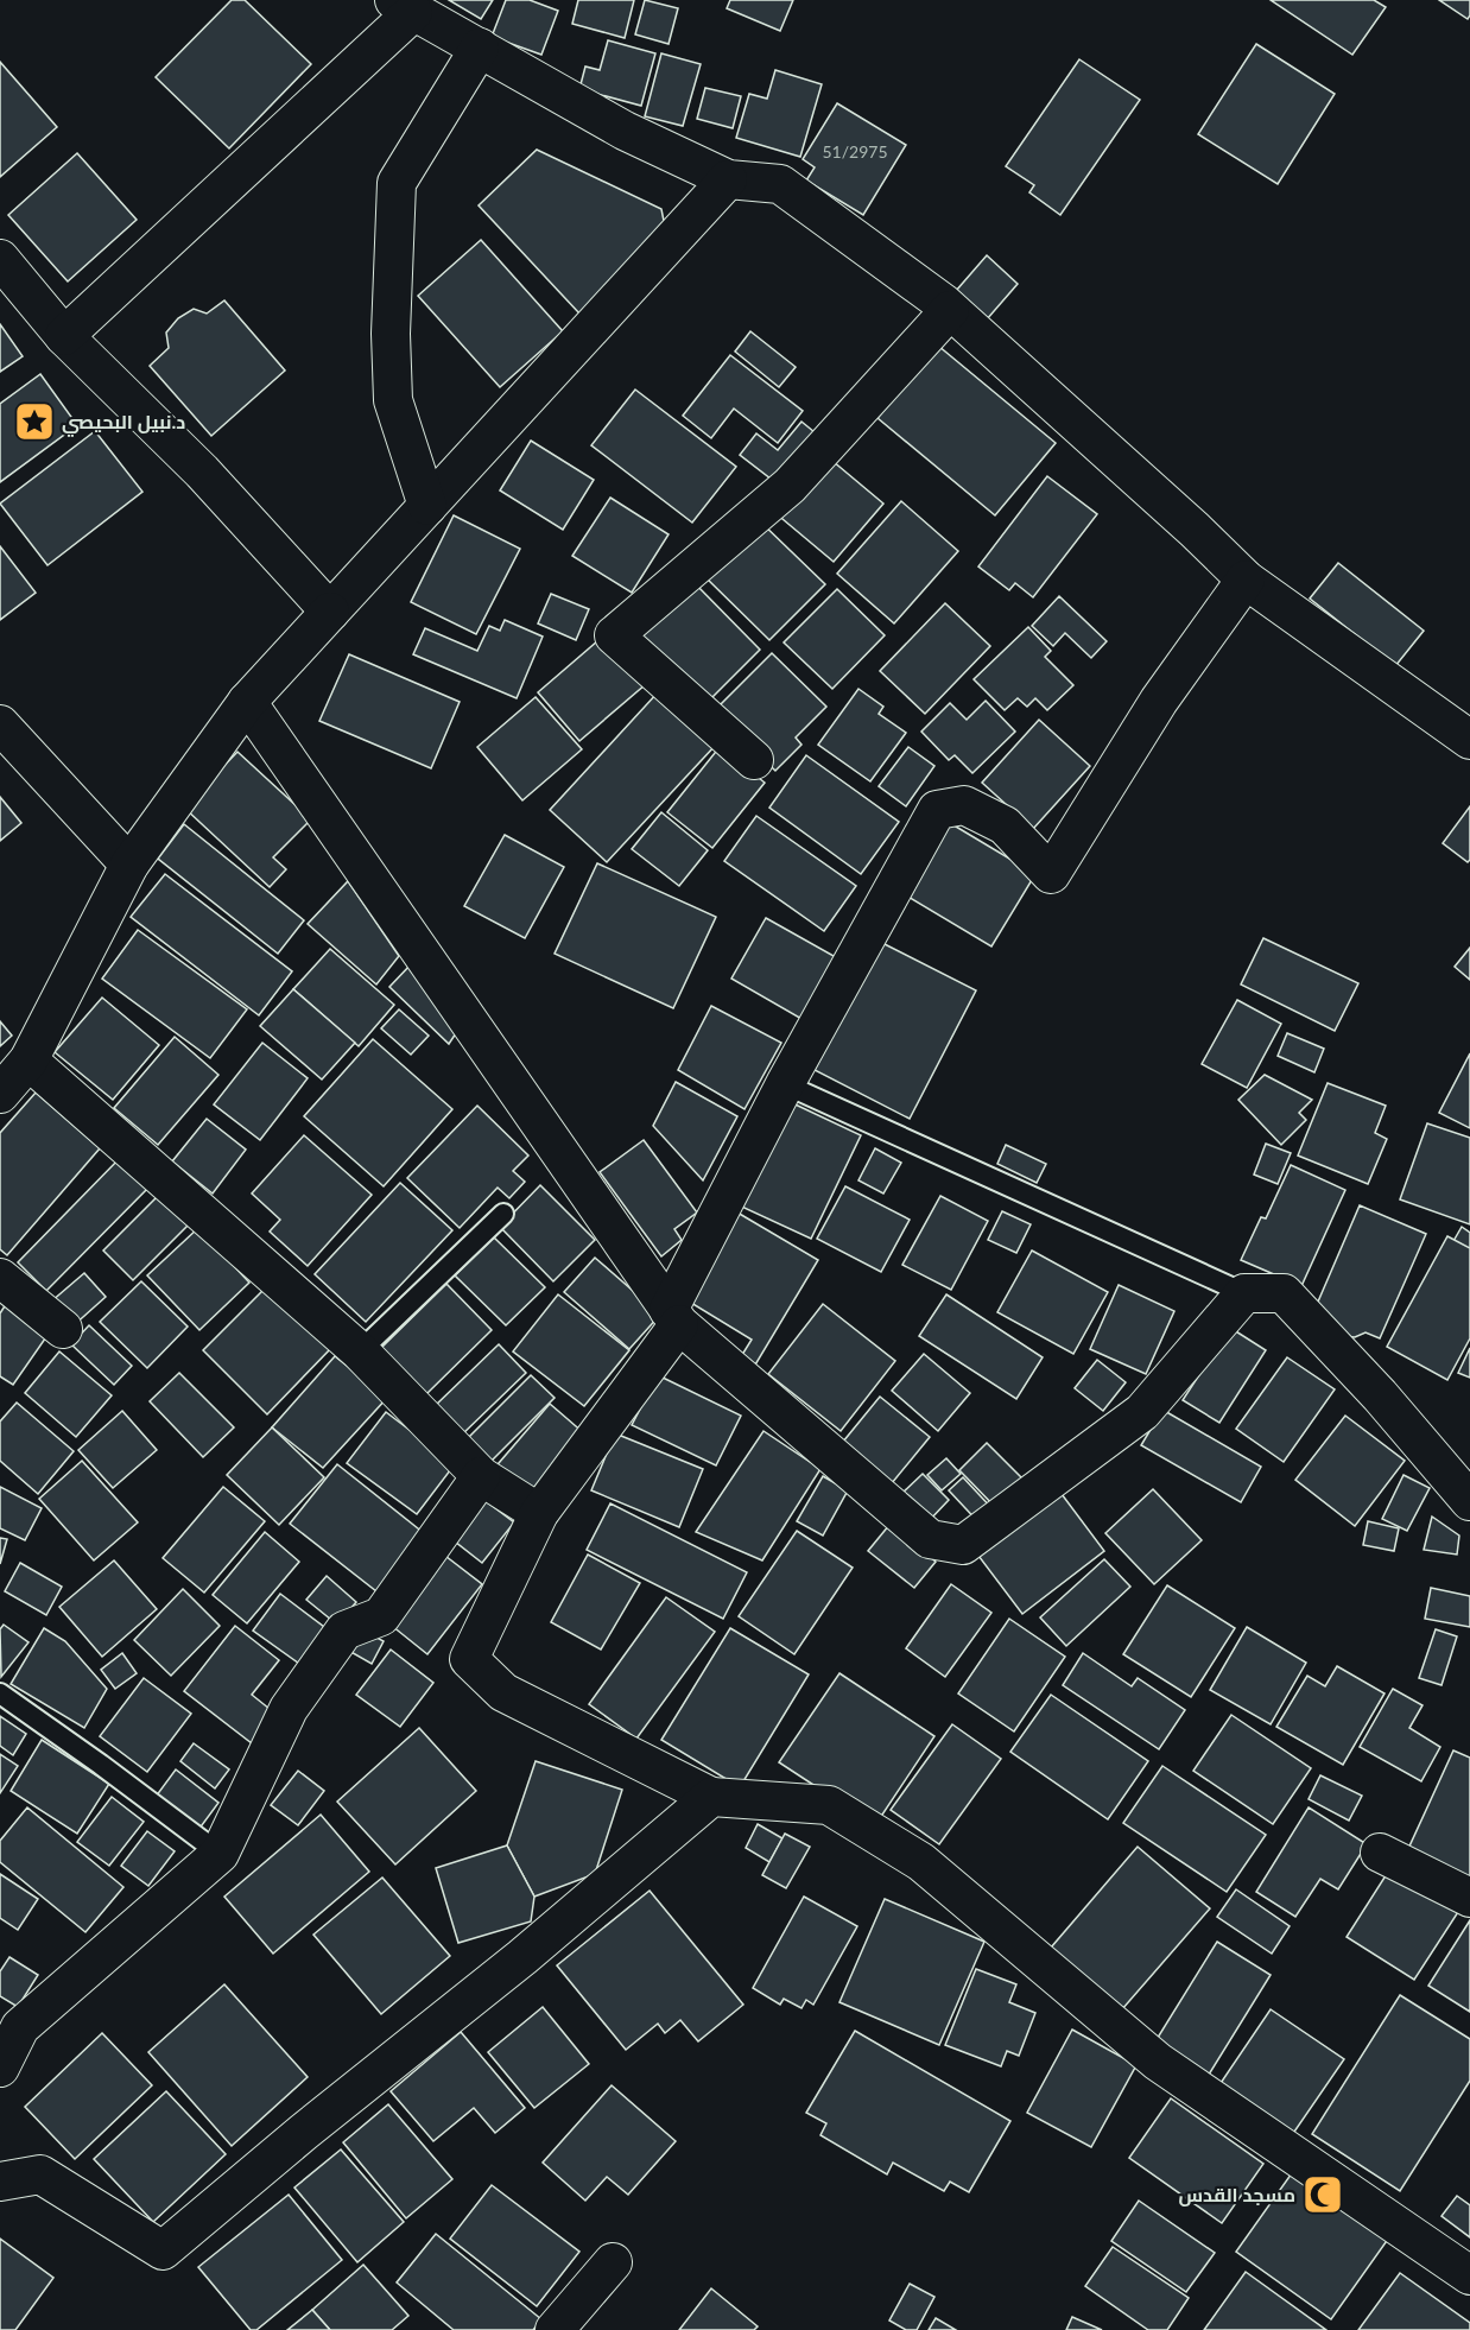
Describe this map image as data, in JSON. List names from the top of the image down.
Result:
{
  "places": {
    "place": ["د.نبيل البحيصي"],
    "mosque": ["مسجد القدس"]
  },
  "house_numbers": ["51/2975"]
}
